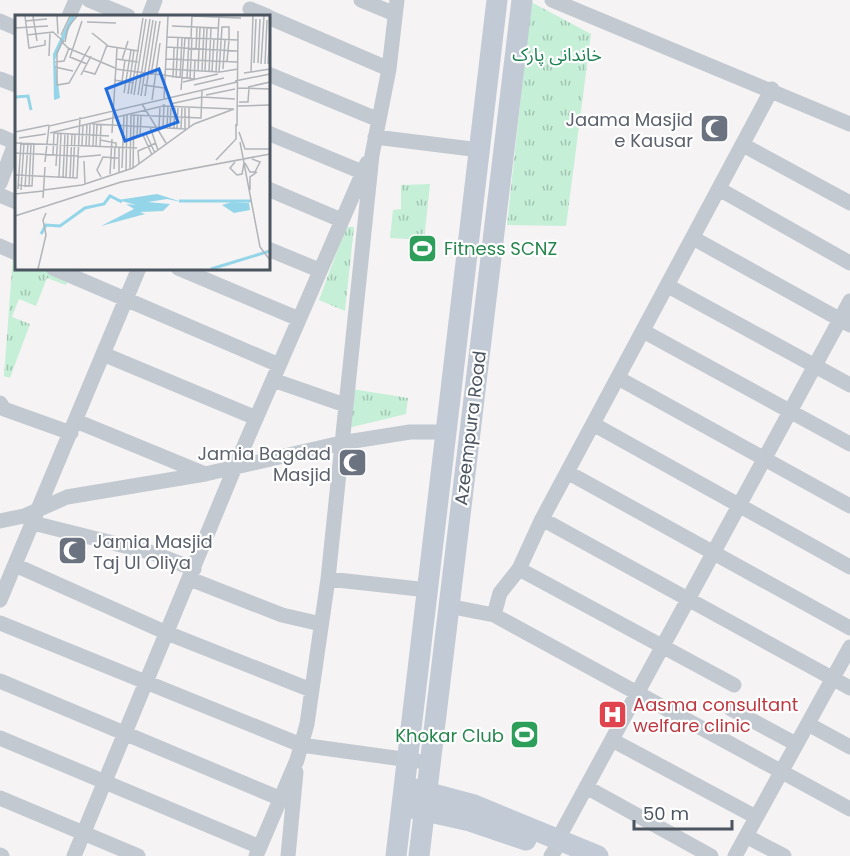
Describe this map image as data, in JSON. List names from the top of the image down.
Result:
{
  "streets": {
    "main road": ["Azeempura Road"]
  },
  "parks": ["خاندانی پارک"],
  "places": {
    "mosque": ["Jaama Masjid e Kausar", "Jamia Bagdad Masjid", "Jamia Masjid Taj Ul Oliya"],
    "sports": ["Fitness SCNZ", "Khokar Club"],
    "hospital": ["Aasma consultant welfare clinic"]
  },
  "scale_bar": "50 m"
}
